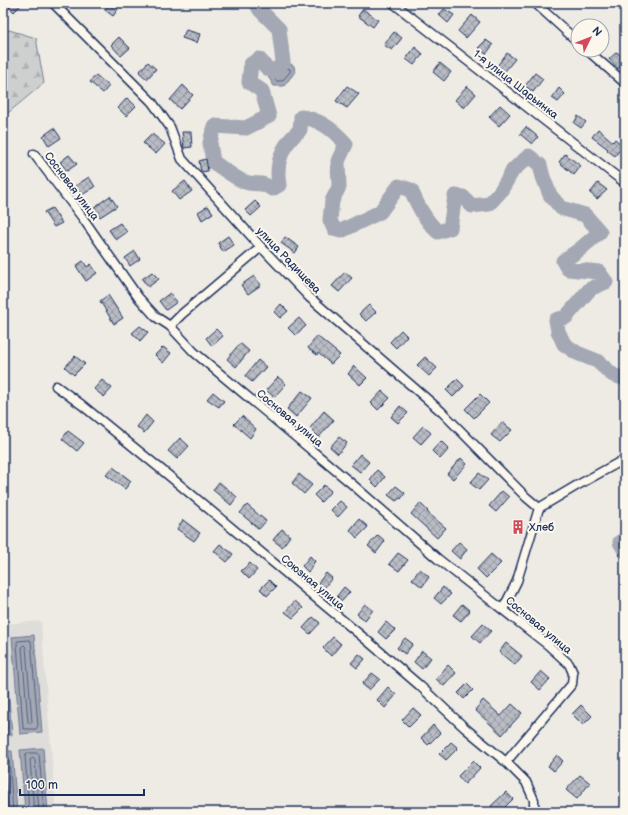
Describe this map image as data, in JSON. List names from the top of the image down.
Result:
{
  "streets": {
    "street": [
      "1-я улица Шарьинка",
      "Сосновая улица",
      "улица Радищева",
      "Союзная улица"
    ]
  },
  "crossings": [
    ["Сосновая улица", "Союзная улица"]
  ],
  "places": {
    "building": ["Хлеб"]
  },
  "scale_bar": "100 m",
  "north": "top right"
}
